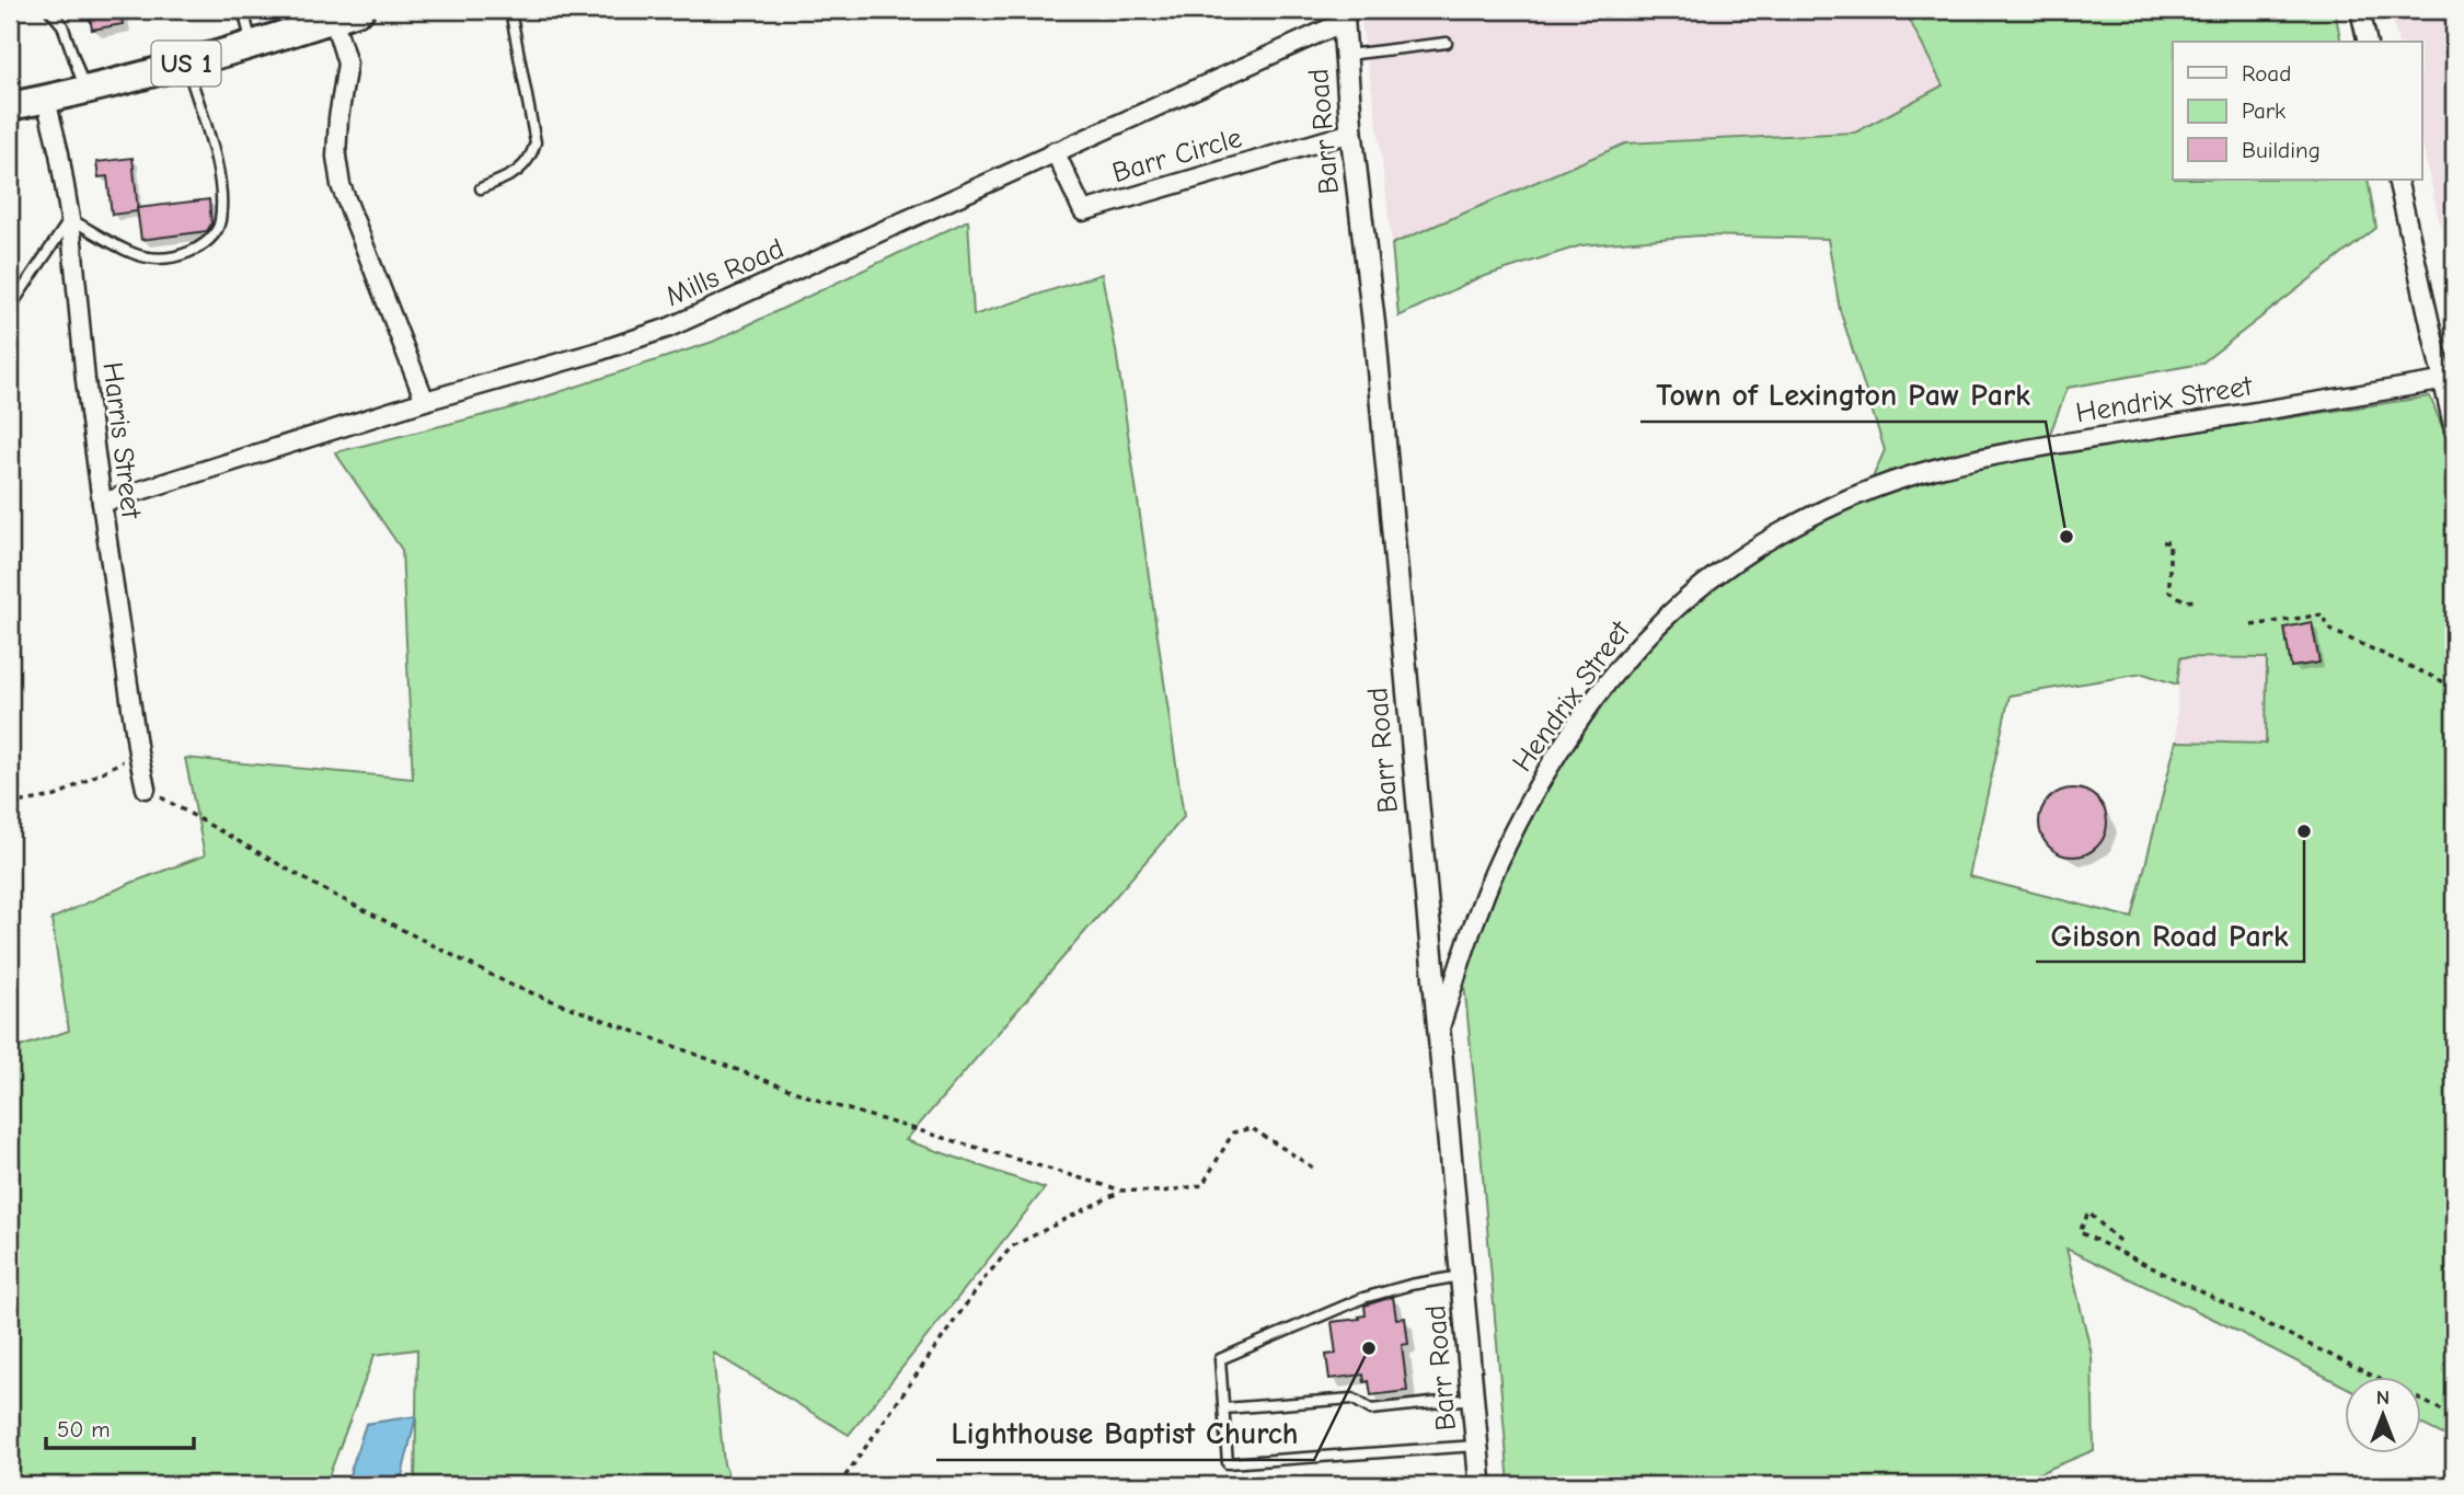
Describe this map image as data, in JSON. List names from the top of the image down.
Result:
{
  "streets": {
    "main road": ["US 1"],
    "street": [
      "Barr Road",
      "Barr Circle",
      "Mills Road",
      "Hendrix Street",
      "Harris Street"
    ]
  },
  "crossings": [
    ["US 1", "Harris Street"],
    ["Barr Road", "Barr Circle"],
    ["Barr Road", "Mills Road"],
    ["Barr Road", "Hendrix Street"],
    ["Barr Circle", "Mills Road"],
    ["Mills Road", "Harris Street"]
  ],
  "places": ["Town of Lexington Paw Park", "Gibson Road Park", "Lighthouse Baptist Church"],
  "legend": ["Road", "Park", "Building"],
  "scale_bar": "50 m",
  "north": "top"
}
